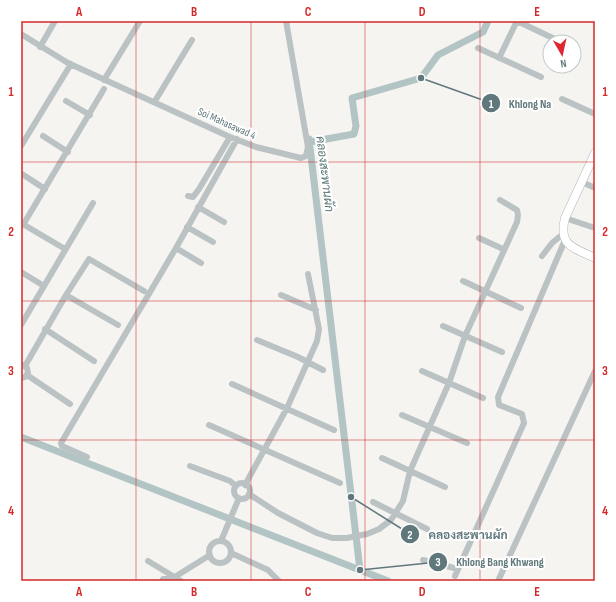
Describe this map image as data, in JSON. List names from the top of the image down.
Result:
{
  "streets": {
    "street": ["Soi Mahasawad 4"]
  },
  "water": ["คลองสะพานผัก"],
  "places": ["Khlong Na", "คลองสะพานผัก", "Khlong Bang Khwang"],
  "north": "bottom",
  "grid": {
    "columns": [
      "A",
      "B",
      "C",
      "D",
      "E"
    ],
    "rows": [
      "1",
      "2",
      "3",
      "4"
    ]
  }
}
